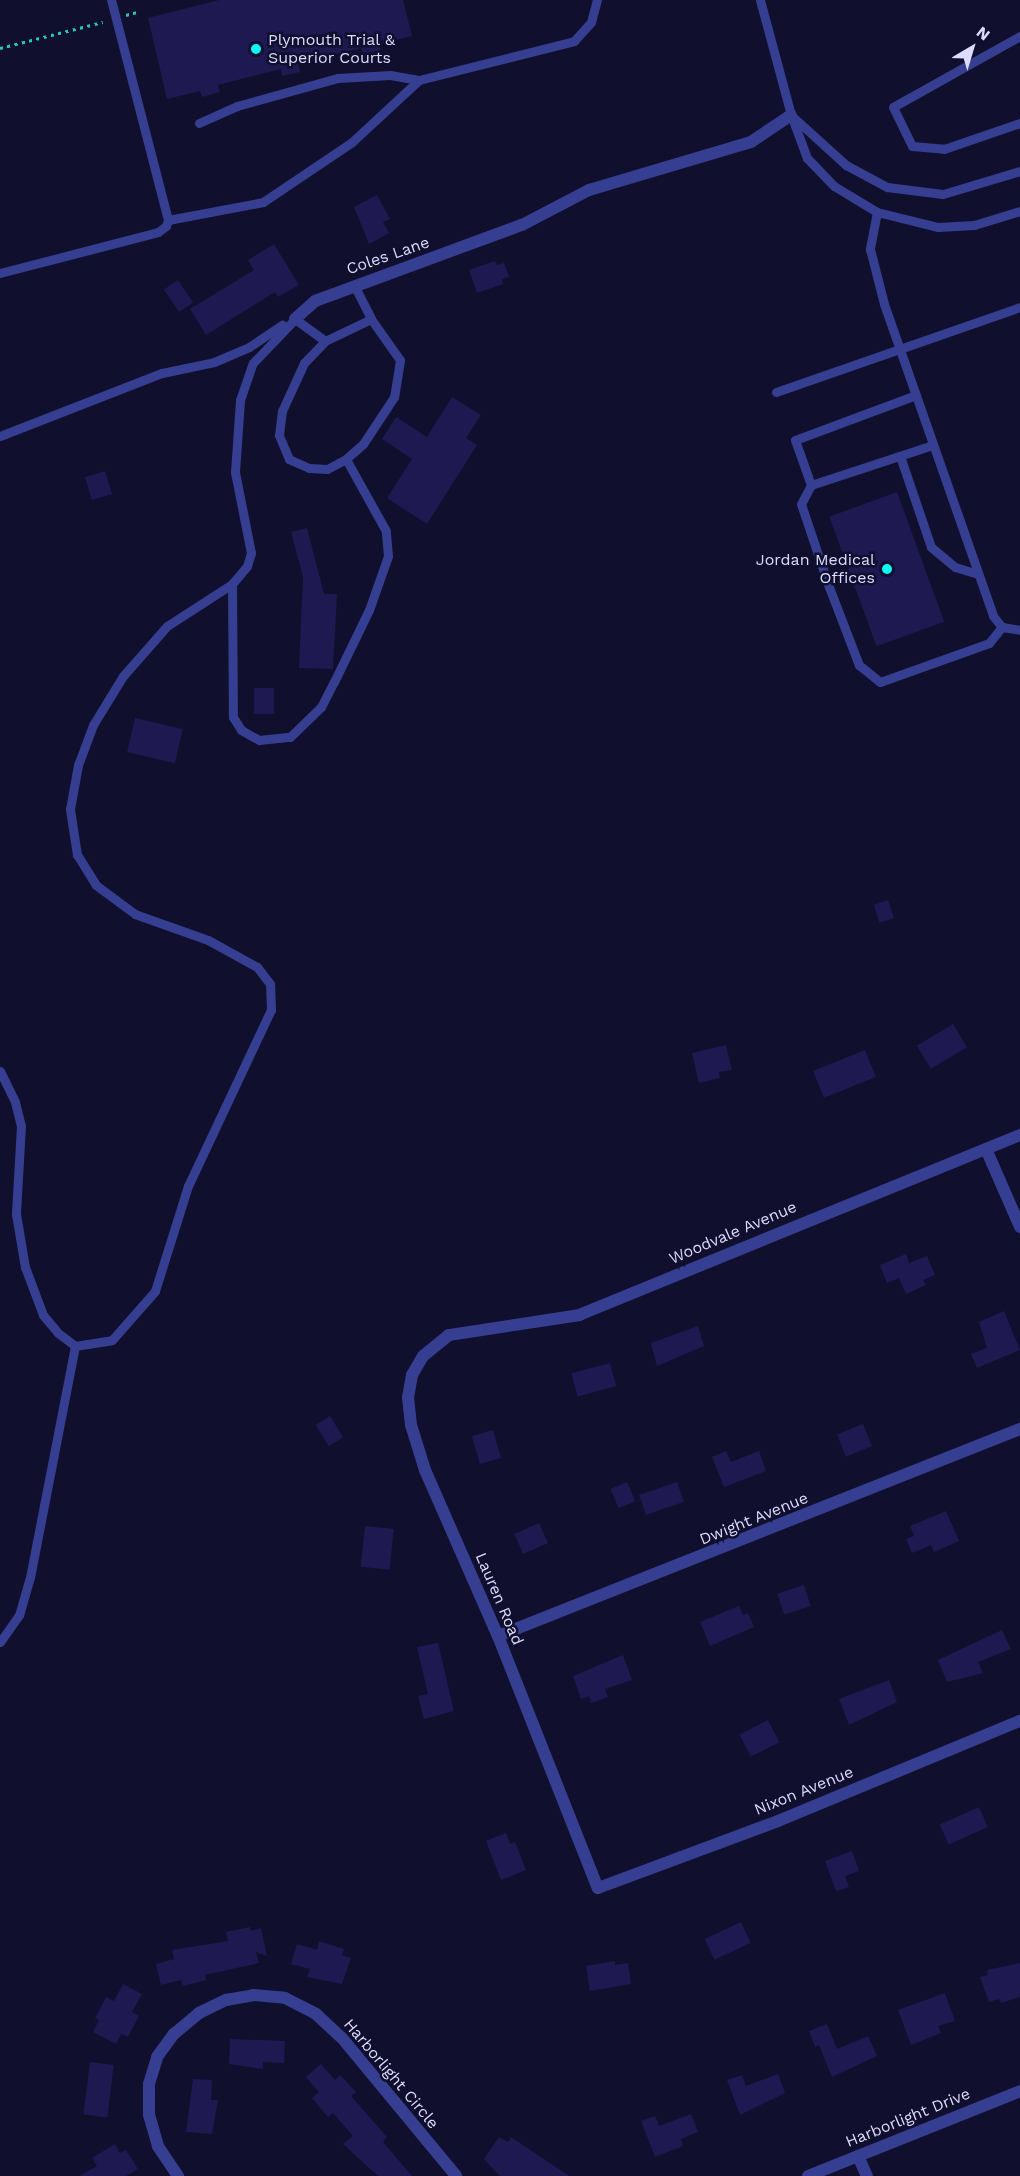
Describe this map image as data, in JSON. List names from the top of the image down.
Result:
{
  "streets": {
    "street": [
      "Coles Lane",
      "Woodvale Avenue",
      "Dwight Avenue",
      "Lauren Road",
      "Nixon Avenue",
      "Harborlight Circle",
      "Harborlight Drive"
    ]
  },
  "crossings": [
    ["Woodvale Avenue", "Lauren Road"],
    ["Dwight Avenue", "Lauren Road"],
    ["Lauren Road", "Nixon Avenue"]
  ],
  "places": ["Plymouth Trial & Superior Courts", "Jordan Medical Offices"],
  "north": "top right"
}
